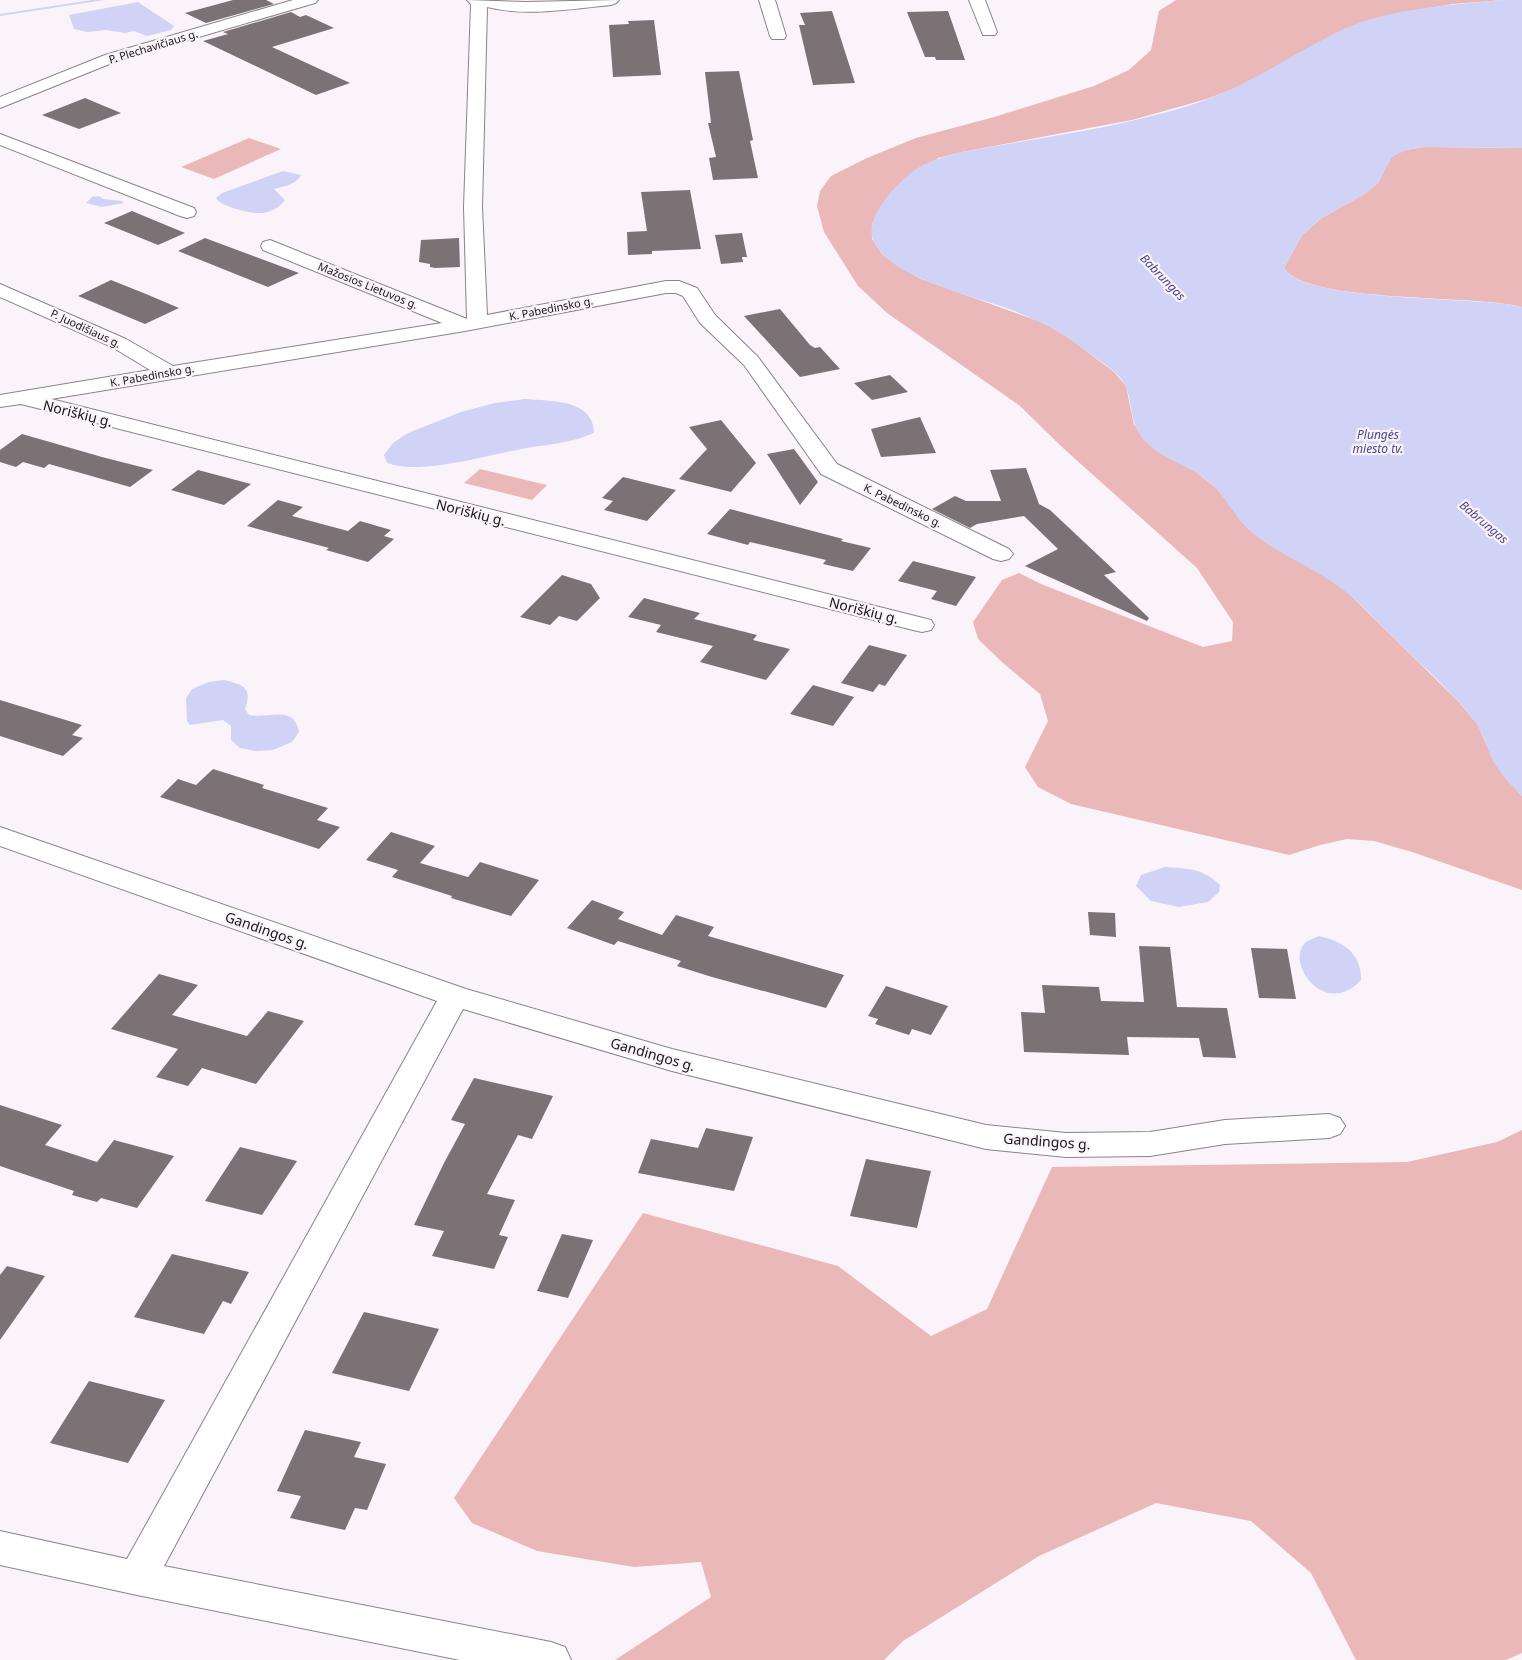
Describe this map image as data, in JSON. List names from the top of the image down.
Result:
{
  "streets": {
    "street": [
      "P. Plechavičiaus g.",
      "Mažosios Lietuvos g.",
      "K. Pabedinsko g.",
      "P. Juodišiaus g.",
      "Noriškių g.",
      "Gandingos g."
    ]
  },
  "crossings": [
    ["Mažosios Lietuvos g.", "K. Pabedinsko g."],
    ["K. Pabedinsko g.", "P. Juodišiaus g."],
    ["K. Pabedinsko g.", "Noriškių g."]
  ],
  "water": ["Babrungas", "Plungės miesto tv."]
}
